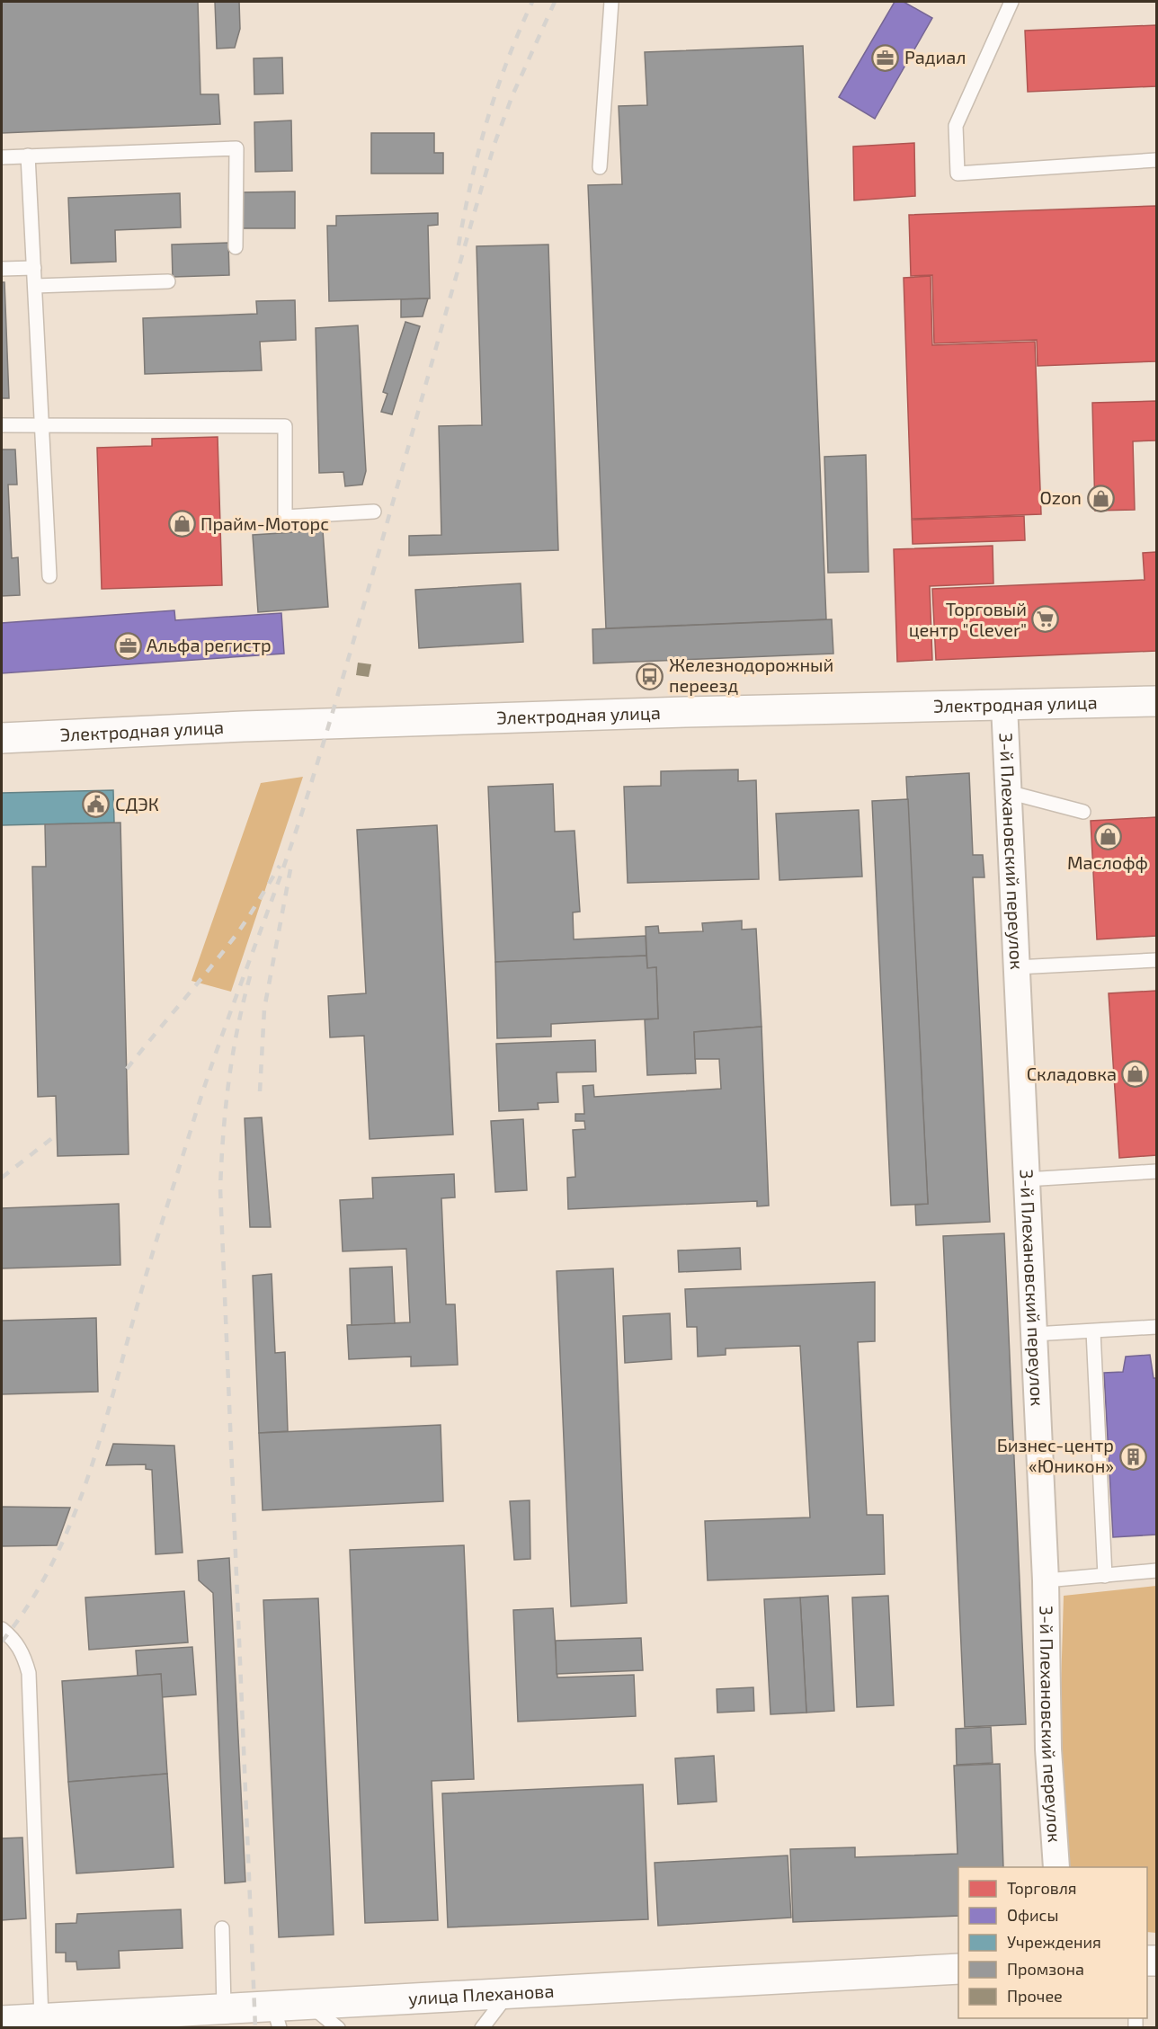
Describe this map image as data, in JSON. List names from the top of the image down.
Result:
{
  "streets": {
    "street": ["Электродная улица", "3-й Плехановский переулок", "улица Плеханова"]
  },
  "crossings": [
    ["Электродная улица", "3-й Плехановский переулок"]
  ],
  "places": {
    "office": ["Радиал", "Альфа регистр"],
    "shop": [
      "Ozon",
      "Прайм-Моторс",
      "Маслофф",
      "Складовка"
    ],
    "supermarket": ["Торговый центр \"Clever\""],
    "bus stop": ["Железнодорожный переезд"],
    "public building": ["СДЭК"],
    "building": ["Бизнес-центр «Юникон»"]
  },
  "legend": [
    "Торговля",
    "Офисы",
    "Учреждения",
    "Промзона",
    "Прочее"
  ]
}
